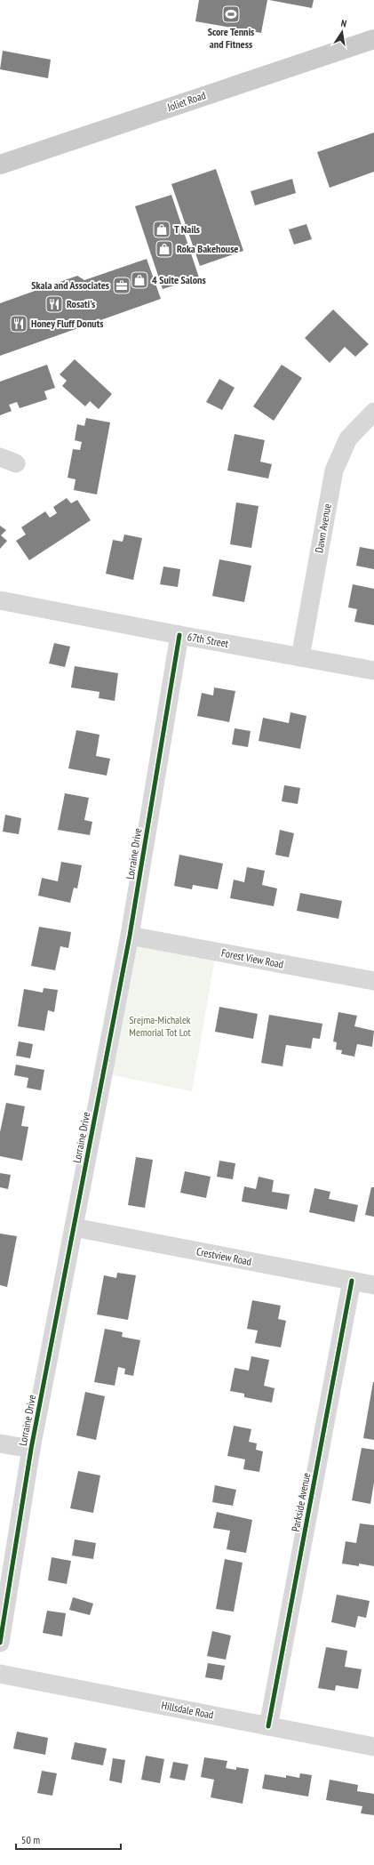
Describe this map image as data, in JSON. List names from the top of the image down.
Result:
{
  "streets": {
    "main road": ["Joliet Road"],
    "street": [
      "Dawn Avenue",
      "67th Street",
      "Lorraine Drive",
      "Forest View Road",
      "Crestview Road",
      "Parkside Avenue",
      "Hillsdale Road"
    ]
  },
  "crossings": [
    ["Dawn Avenue", "67th Street"],
    ["67th Street", "Lorraine Drive"],
    ["Lorraine Drive", "Forest View Road"],
    ["Lorraine Drive", "Crestview Road"],
    ["Crestview Road", "Parkside Avenue"],
    ["Parkside Avenue", "Hillsdale Road"]
  ],
  "parks": ["Srejma-Michalek Memorial Tot Lot"],
  "places": {
    "sports": ["Score Tennis and Fitness"],
    "shop": ["T Nails", "Roka Bakehouse", "4 Suite Salons"],
    "office": ["Skala and Associates"],
    "restaurant": ["Rosati's", "Honey Fluff Donuts"]
  },
  "scale_bar": "50 m",
  "north": "top"
}
